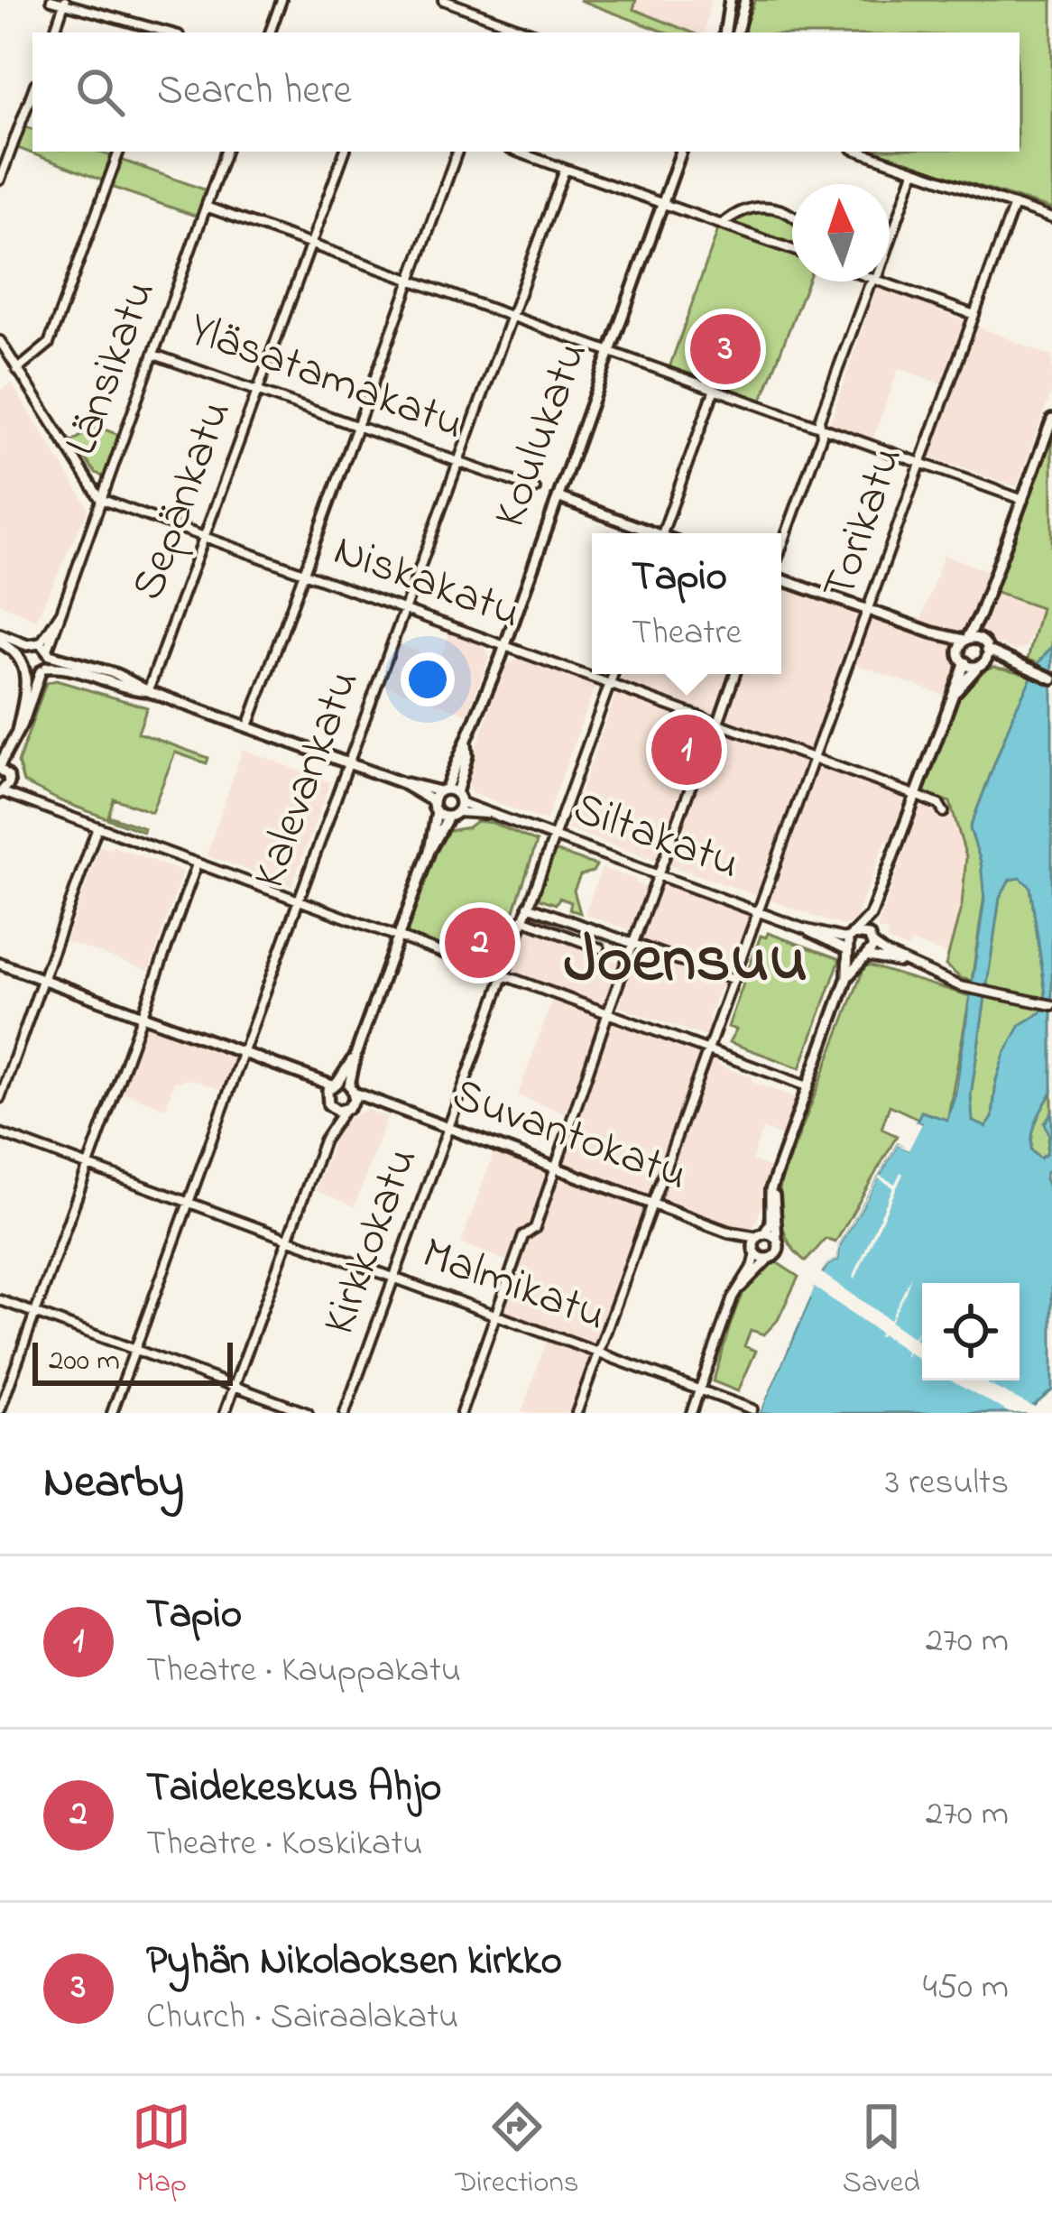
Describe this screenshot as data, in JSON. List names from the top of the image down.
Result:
{
  "streets": {
    "main road": ["Koulukatu", "Siltakatu", "Suvantokatu"],
    "street": [
      "Länsikatu",
      "Yläsatamakatu",
      "Sepänkatu",
      "Torikatu",
      "Niskakatu",
      "Kalevankatu",
      "Kirkkokatu",
      "Malmikatu"
    ]
  },
  "crossings": [
    ["Länsikatu", "Yläsatamakatu"],
    ["Länsikatu", "Niskakatu"],
    ["Länsikatu", "Siltakatu"],
    ["Yläsatamakatu", "Sepänkatu"],
    ["Yläsatamakatu", "Kalevankatu"],
    ["Koulukatu", "Niskakatu"],
    ["Koulukatu", "Siltakatu"],
    ["Koulukatu", "Suvantokatu"],
    ["Sepänkatu", "Niskakatu"],
    ["Sepänkatu", "Siltakatu"],
    ["Torikatu", "Niskakatu"],
    ["Torikatu", "Siltakatu"],
    ["Torikatu", "Suvantokatu"],
    ["Torikatu", "Malmikatu"],
    ["Niskakatu", "Kalevankatu"],
    ["Niskakatu", "Kirkkokatu"],
    ["Kalevankatu", "Siltakatu"],
    ["Kalevankatu", "Malmikatu"],
    ["Siltakatu", "Kirkkokatu"],
    ["Suvantokatu", "Kirkkokatu"],
    ["Kirkkokatu", "Malmikatu"]
  ],
  "districts": ["Joensuu"],
  "scale_bar": "200 m",
  "north": "top",
  "page": {
    "search": "Search here",
    "pins": ["3", "1", "2"],
    "popup": ["Tapio", "Theatre"],
    "scale": "200 m",
    "heading": ["Nearby", "3 results"],
    "list": [
      {
        "mark": "1",
        "name": "Tapio",
        "note": "Theatre · Kauppakatu",
        "value": "270 m"
      },
      {
        "mark": "2",
        "name": "Taidekeskus Ahjo",
        "note": "Theatre · Koskikatu",
        "value": "270 m"
      },
      {
        "mark": "3",
        "name": "Pyhän Nikolaoksen kirkko",
        "note": "Church · Sairaalakatu",
        "value": "450 m"
      }
    ],
    "nav": ["Map", "Directions", "Saved"]
  }
}
